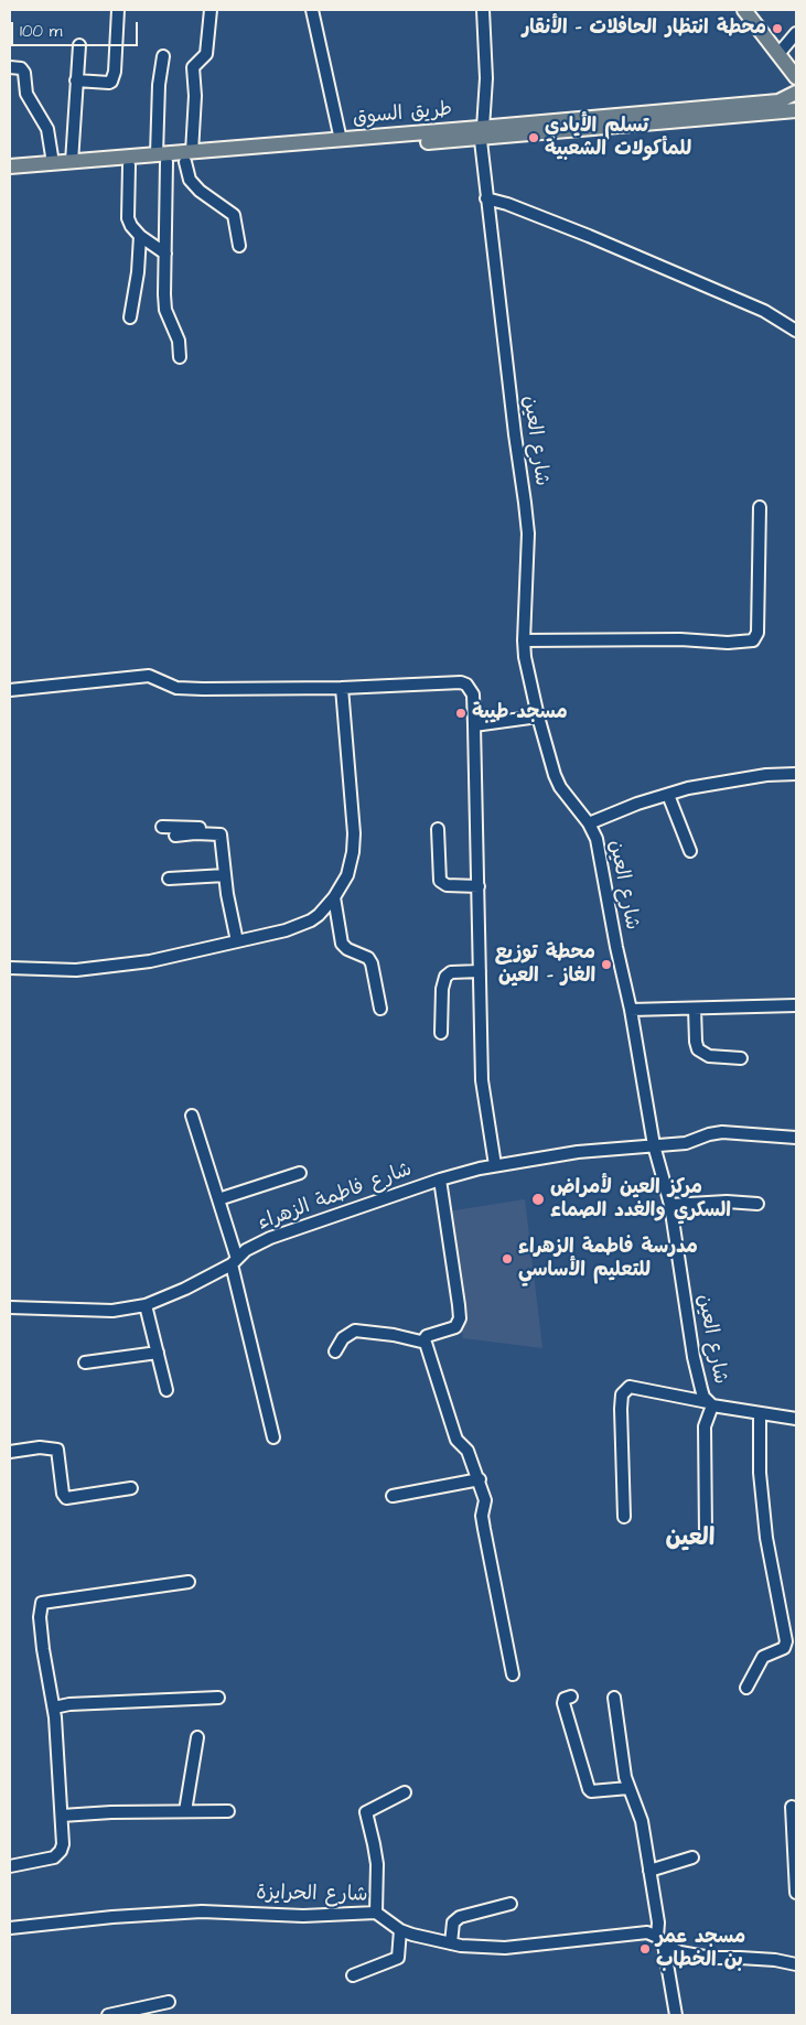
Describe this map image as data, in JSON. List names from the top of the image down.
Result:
{
  "streets": {
    "main road": ["طريق السوق"],
    "street": ["شارع العين", "شارع فاطمة الزهراء", "شارع الحرايزة"]
  },
  "crossings": [
    ["طريق السوق", "شارع العين"],
    ["شارع العين", "شارع فاطمة الزهراء"]
  ],
  "districts": ["العين"],
  "places": [
    "محطة انتظار الحافلات - الأنقار",
    "تسلم الأيادي للمأكولات الشعبية",
    "مسجد طيبة",
    "محطة توزيع الغاز - العين",
    "مركز العين لأمراض السكري والغدد الصماء",
    "مدرسة فاطمة الزهراء للتعليم الأساسي",
    "مسجد عمر بن الخطاب"
  ],
  "scale_bar": "100 m"
}
